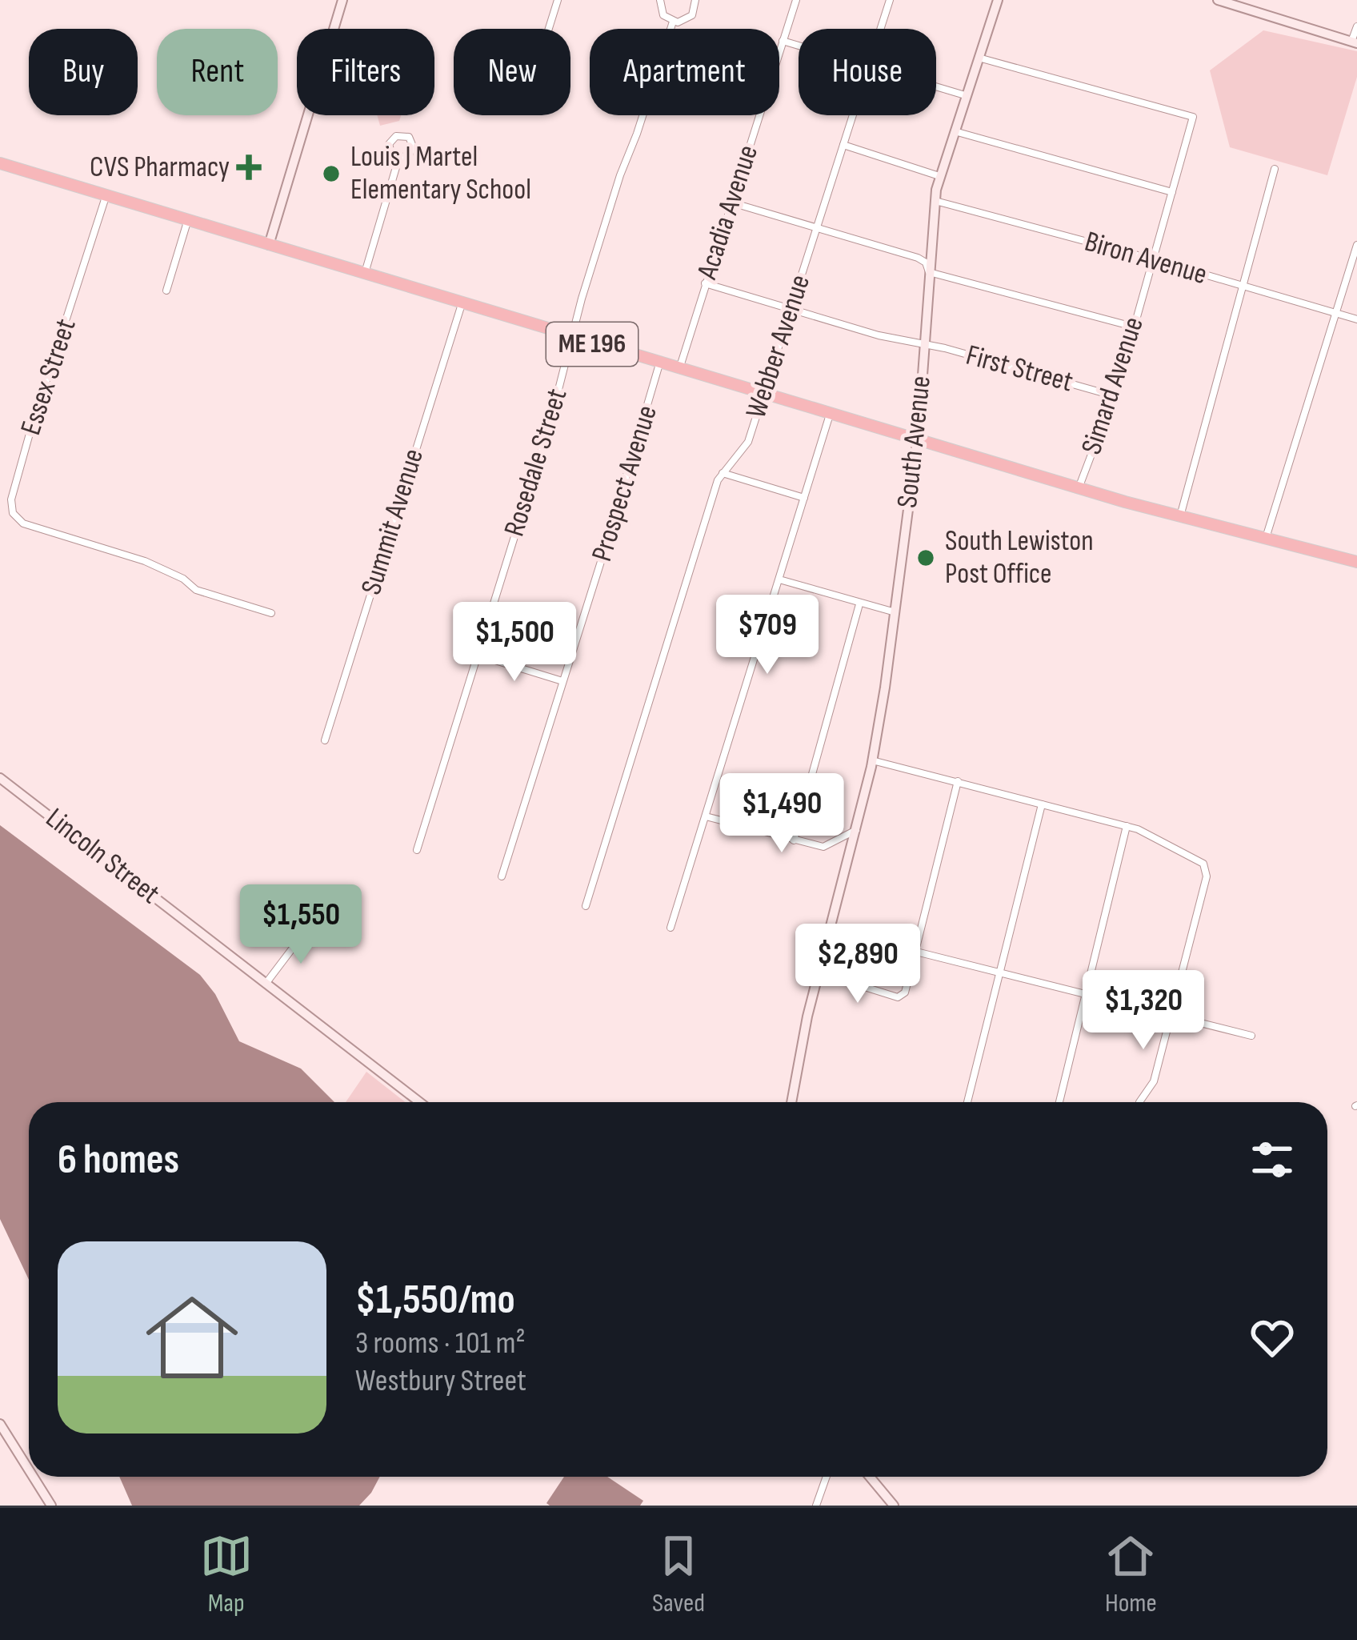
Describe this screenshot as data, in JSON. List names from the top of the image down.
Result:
{
  "streets": {
    "highway": ["ME 196"],
    "street": [
      "Acadia Avenue",
      "Biron Avenue",
      "Webber Avenue",
      "First Street",
      "Essex Street",
      "Simard Avenue",
      "South Avenue",
      "Rosedale Street",
      "Prospect Avenue",
      "Summit Avenue",
      "Lincoln Street"
    ]
  },
  "crossings": [
    ["Acadia Avenue", "ME 196"],
    ["Acadia Avenue", "First Street"],
    ["Biron Avenue", "Simard Avenue"],
    ["Biron Avenue", "South Avenue"],
    ["ME 196", "Webber Avenue"],
    ["ME 196", "Essex Street"],
    ["ME 196", "Simard Avenue"],
    ["ME 196", "South Avenue"],
    ["ME 196", "Rosedale Street"],
    ["ME 196", "Prospect Avenue"],
    ["ME 196", "Summit Avenue"],
    ["Webber Avenue", "First Street"],
    ["First Street", "Simard Avenue"],
    ["First Street", "South Avenue"],
    ["Simard Avenue", "South Avenue"]
  ],
  "places": {
    "health": ["CVS Pharmacy"],
    "other": ["Louis J Martel Elementary School", "South Lewiston Post Office"]
  },
  "page": {
    "chip": [
      "Buy",
      "Rent",
      "Filters",
      "New",
      "Apartment",
      "House"
    ],
    "price": [
      "$709",
      "$1,500",
      "$1,490",
      "$1,550",
      "$2,890",
      "$1,320"
    ],
    "heading": "6 homes",
    "list": [
      {
        "name": "$1,550/mo",
        "note": "3 rooms · 101 m² · Westbury Street"
      }
    ],
    "tabs": ["Map", "Saved", "Home"]
  }
}
